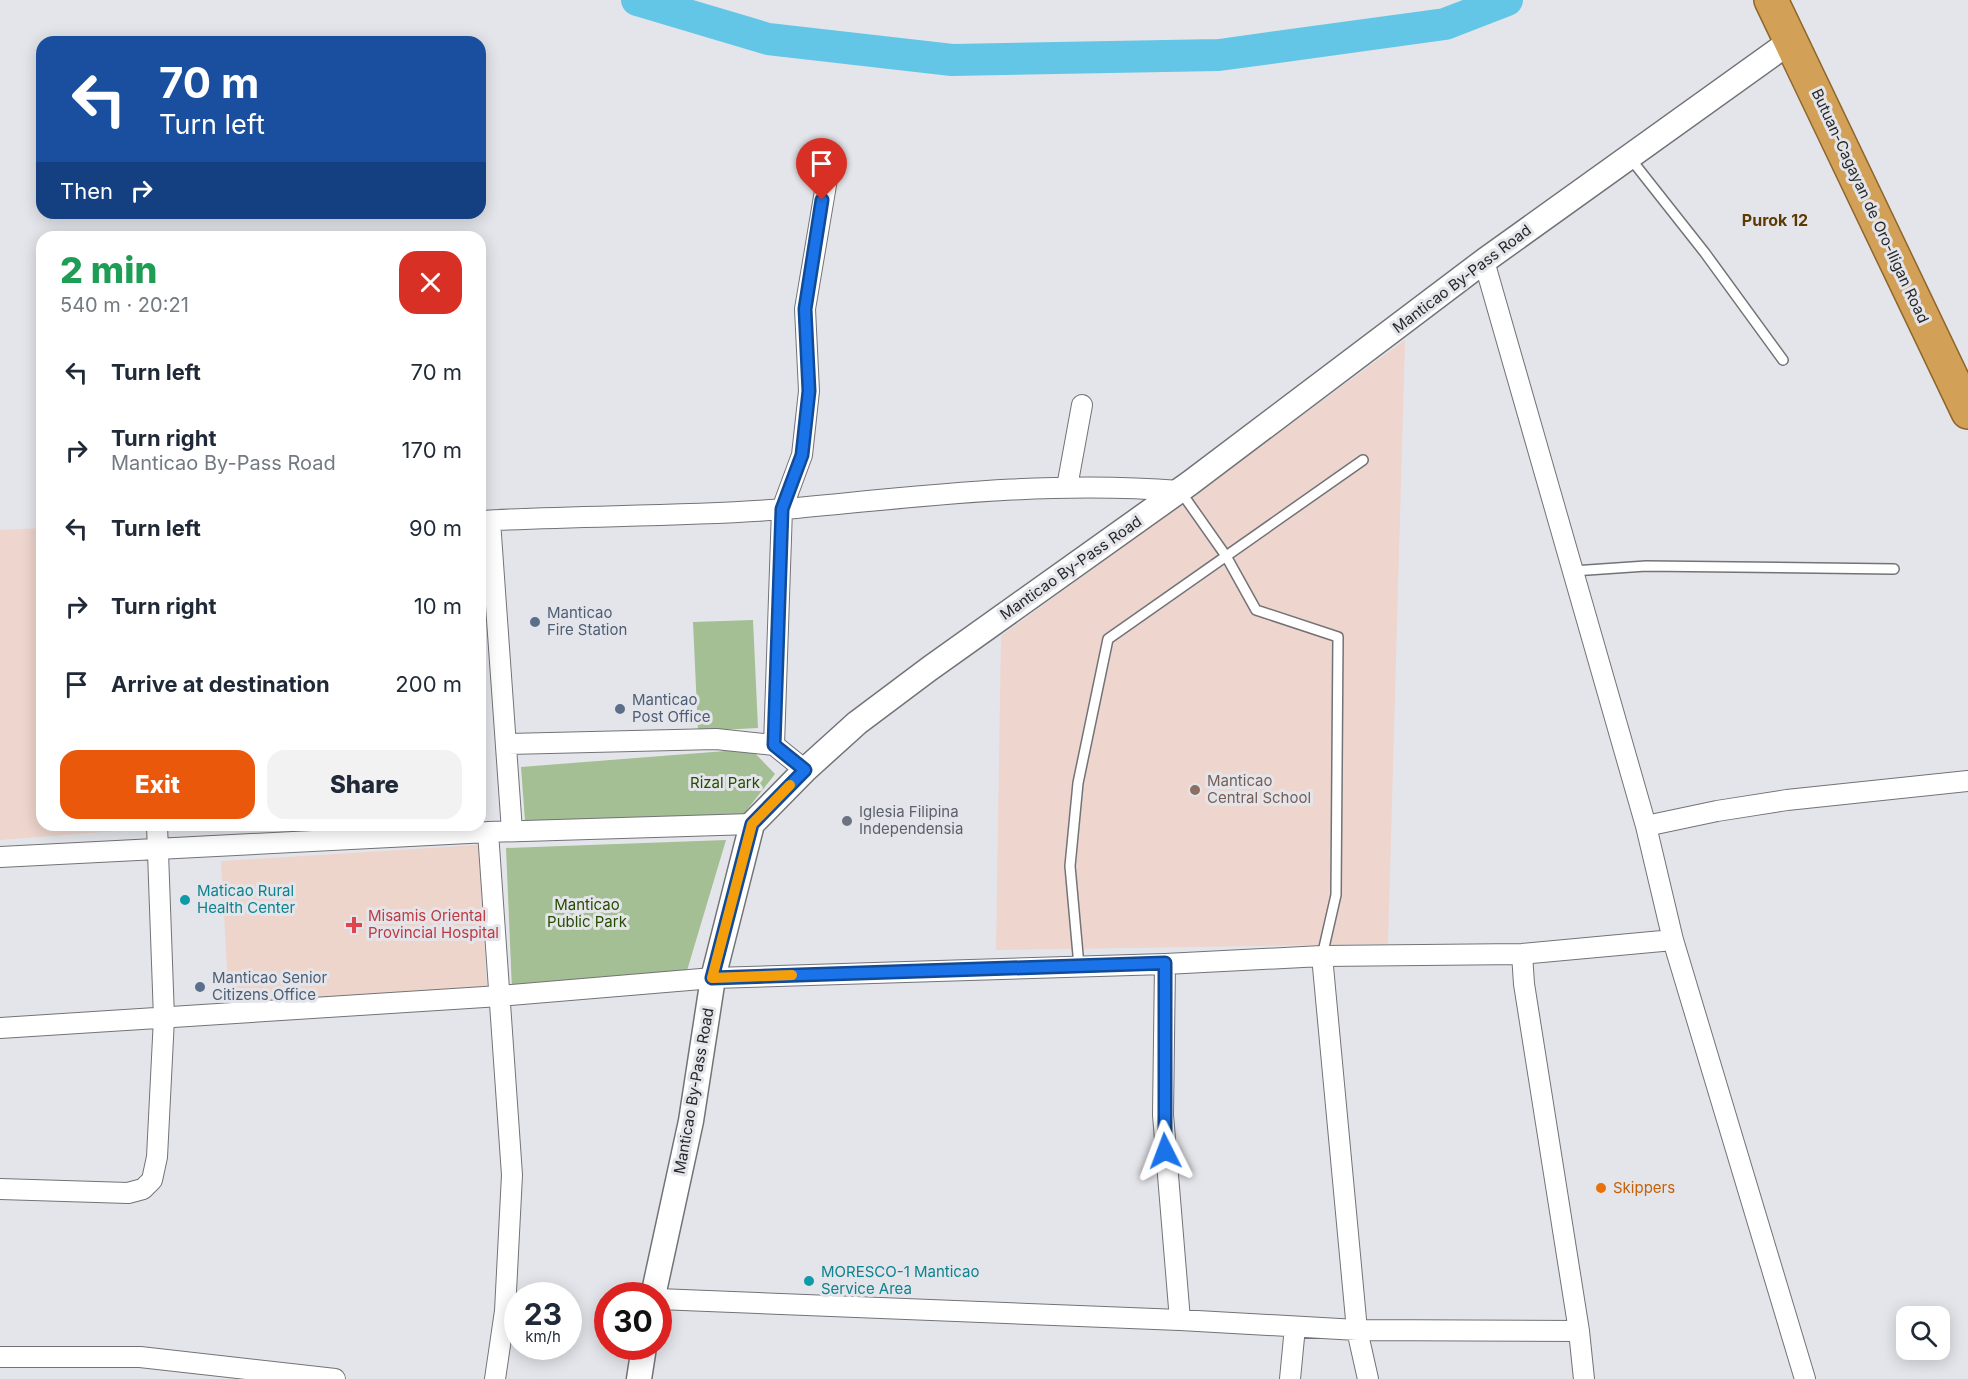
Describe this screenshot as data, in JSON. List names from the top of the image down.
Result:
{
  "streets": {
    "highway": ["Butuan-Cagayan de Oro-Iligan Road"],
    "street": ["Manticao By-Pass Road"]
  },
  "crossings": [
    ["Butuan-Cagayan de Oro-Iligan Road", "Manticao By-Pass Road"]
  ],
  "districts": ["Purok 12"],
  "parks": ["Rizal Park", "Manticao Public Park"],
  "places": {
    "other": [
      "Manticao Fire Station",
      "Manticao Post Office",
      "Manticao Central School",
      "Iglesia Filipina Independensia",
      "Maticao Rural Health Center",
      "Manticao Senior Citizens Office",
      "Skippers",
      "MORESCO-1 Manticao Service Area"
    ],
    "health": ["Misamis Oriental Provincial Hospital"]
  },
  "page": {
    "turn": ["70 m", "Turn left"],
    "then": "Then",
    "heading": ["2 min", "540 m · 20:21"],
    "list": [
      {
        "name": "Turn left",
        "value": "70 m"
      },
      {
        "name": "Turn right",
        "note": "Manticao By-Pass Road",
        "value": "170 m"
      },
      {
        "name": "Turn left",
        "value": "90 m"
      },
      {
        "name": "Turn right",
        "value": "10 m"
      },
      {
        "name": "Arrive at destination",
        "value": "200 m"
      }
    ],
    "buttons": ["Exit", "Share"],
    "speed": "23 km/h",
    "limit": "30"
  }
}
